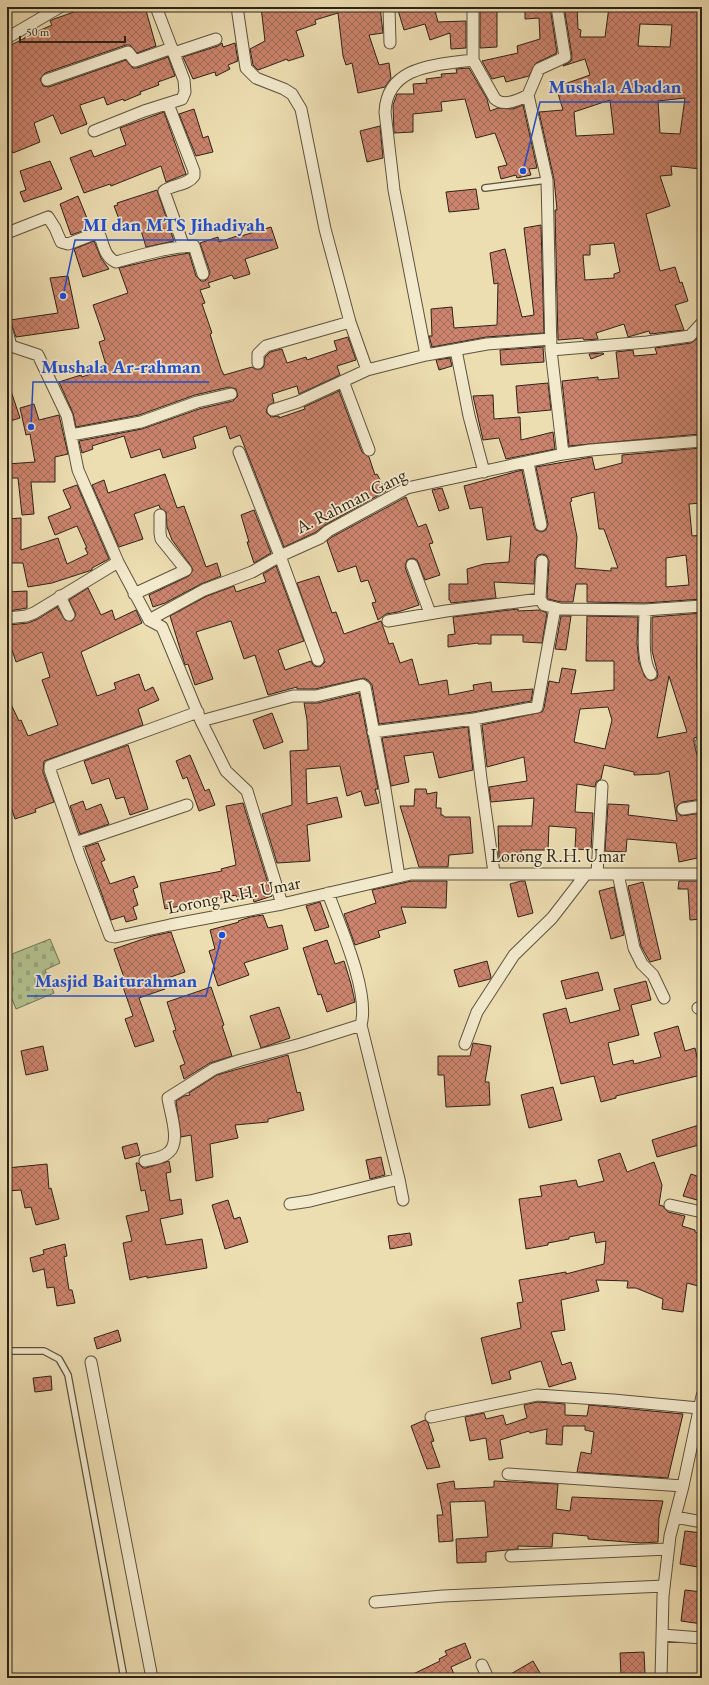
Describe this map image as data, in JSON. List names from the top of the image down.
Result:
{
  "streets": {
    "street": ["A. Rahman Gang", "Lorong R.H. Umar"]
  },
  "places": [
    "Mushala Abadan",
    "MI dan MTS Jihadiyah",
    "Mushala Ar-rahman",
    "Masjid Baiturahman"
  ],
  "scale_bar": "50 m"
}
